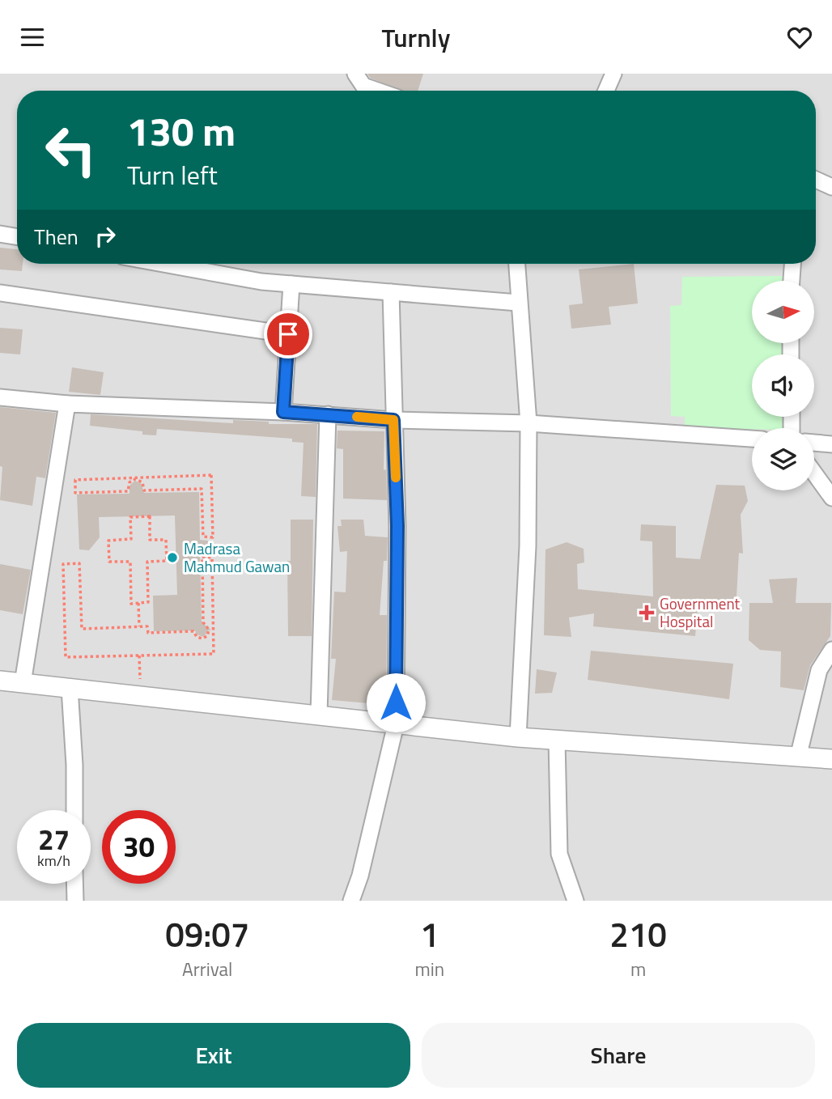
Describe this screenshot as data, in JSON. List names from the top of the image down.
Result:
{
  "places": {
    "other": ["Madrasa Mahmud Gawan"],
    "health": ["Government Hospital"]
  },
  "north": "right",
  "page": {
    "header": "Turnly",
    "turn": ["130 m", "Turn left"],
    "then": "Then",
    "speed": "27 km/h",
    "limit": "30",
    "eta": [
      "09:07",
      "Arrival",
      "1",
      "min",
      "210",
      "m"
    ],
    "buttons": ["Exit", "Share"]
  }
}
